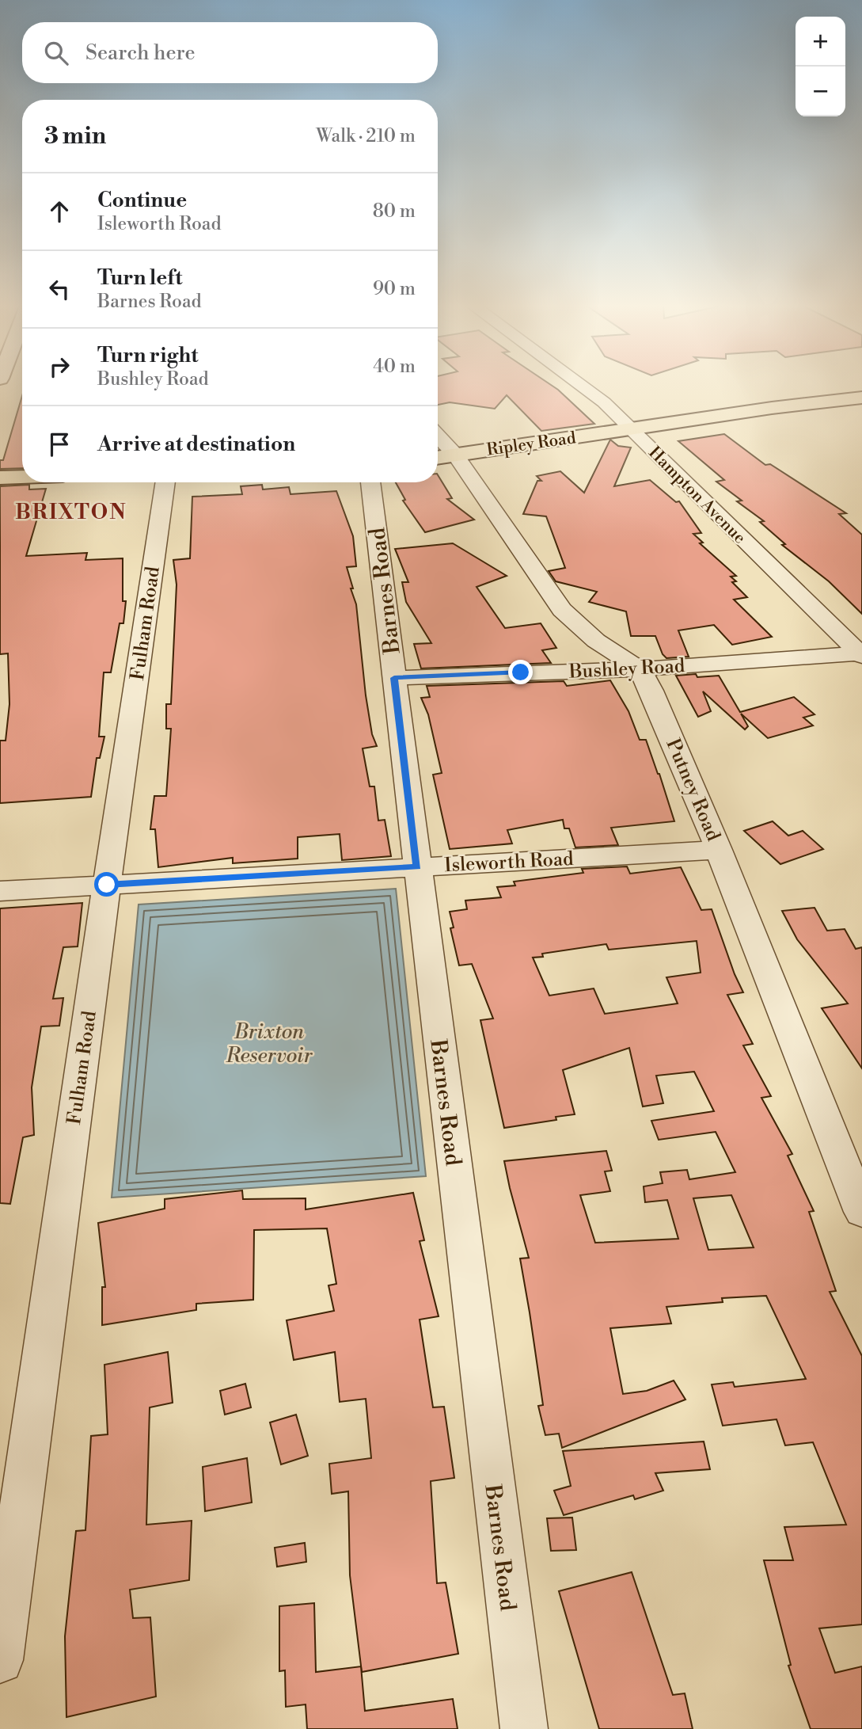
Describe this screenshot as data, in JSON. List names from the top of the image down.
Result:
{
  "streets": {
    "main road": ["Ripley Road"],
    "street": [
      "Hampton Avenue",
      "Barnes Road",
      "Fulham Road",
      "Bushley Road",
      "Putney Road",
      "Isleworth Road"
    ]
  },
  "crossings": [
    ["Ripley Road", "Hampton Avenue"],
    ["Ripley Road", "Putney Road"],
    ["Hampton Avenue", "Bushley Road"],
    ["Barnes Road", "Bushley Road"],
    ["Barnes Road", "Isleworth Road"],
    ["Fulham Road", "Isleworth Road"],
    ["Bushley Road", "Putney Road"],
    ["Putney Road", "Isleworth Road"]
  ],
  "districts": ["BRIXTON"],
  "water": ["Brixton Reservoir"],
  "page": {
    "map_buttons": ["+", "−"],
    "search": "Search here",
    "heading": ["3 min", "Walk · 210 m"],
    "list": [
      ["Continue", "Isleworth Road", "80 m"],
      ["Turn left", "Barnes Road", "90 m"],
      ["Turn right", "Bushley Road", "40 m"],
      "Arrive at destination"
    ]
  }
}
